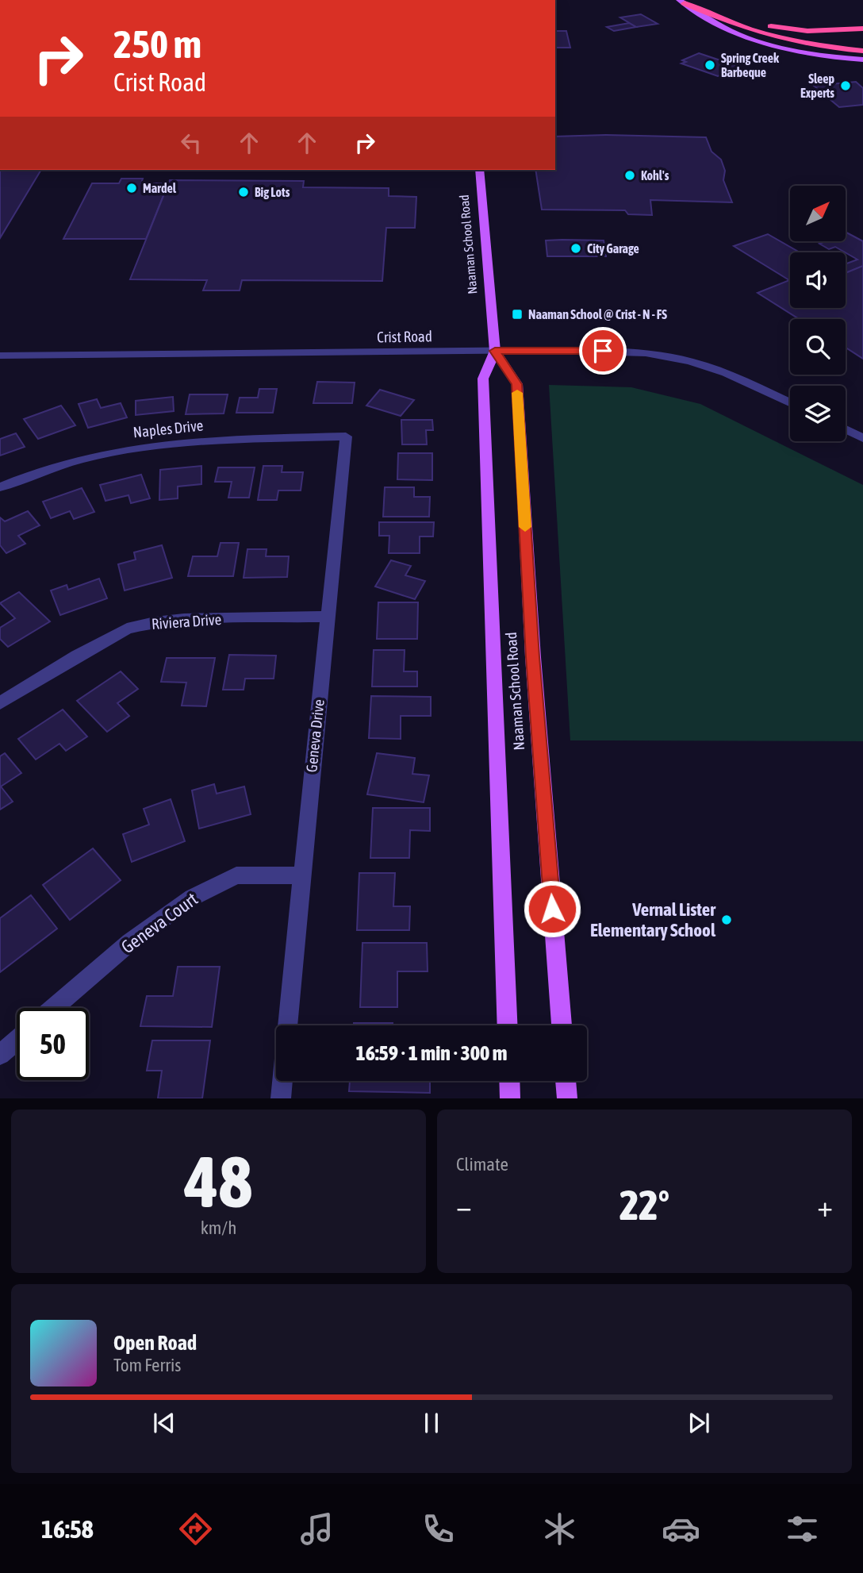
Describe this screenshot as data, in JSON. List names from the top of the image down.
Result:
{
  "streets": {
    "main road": ["Naaman School Road"],
    "street": [
      "Crist Road",
      "Naples Drive",
      "Riviera Drive",
      "Geneva Drive",
      "Geneva Court"
    ]
  },
  "crossings": [
    ["Naaman School Road", "Crist Road"],
    ["Naples Drive", "Geneva Drive"],
    ["Riviera Drive", "Geneva Drive"],
    ["Geneva Drive", "Geneva Court"]
  ],
  "places": {
    "other": [
      "Spring Creek Barbeque",
      "Sleep Experts",
      "Kohl's",
      "Mardel",
      "Big Lots",
      "City Garage",
      "Vernal Lister Elementary School"
    ],
    "transit": ["Naaman School @ Crist - N - FS"]
  },
  "north": "top right",
  "page": {
    "turn": ["250 m", "Crist Road"],
    "limit": "50",
    "trip": "16:59 · 1 min · 300 m",
    "tile": [
      ["48", "km/h"],
      "Climate"
    ],
    "heat": ["−", "22°", "+"],
    "song": ["Open Road", "Tom Ferris"],
    "tabs": "16:58"
  }
}
